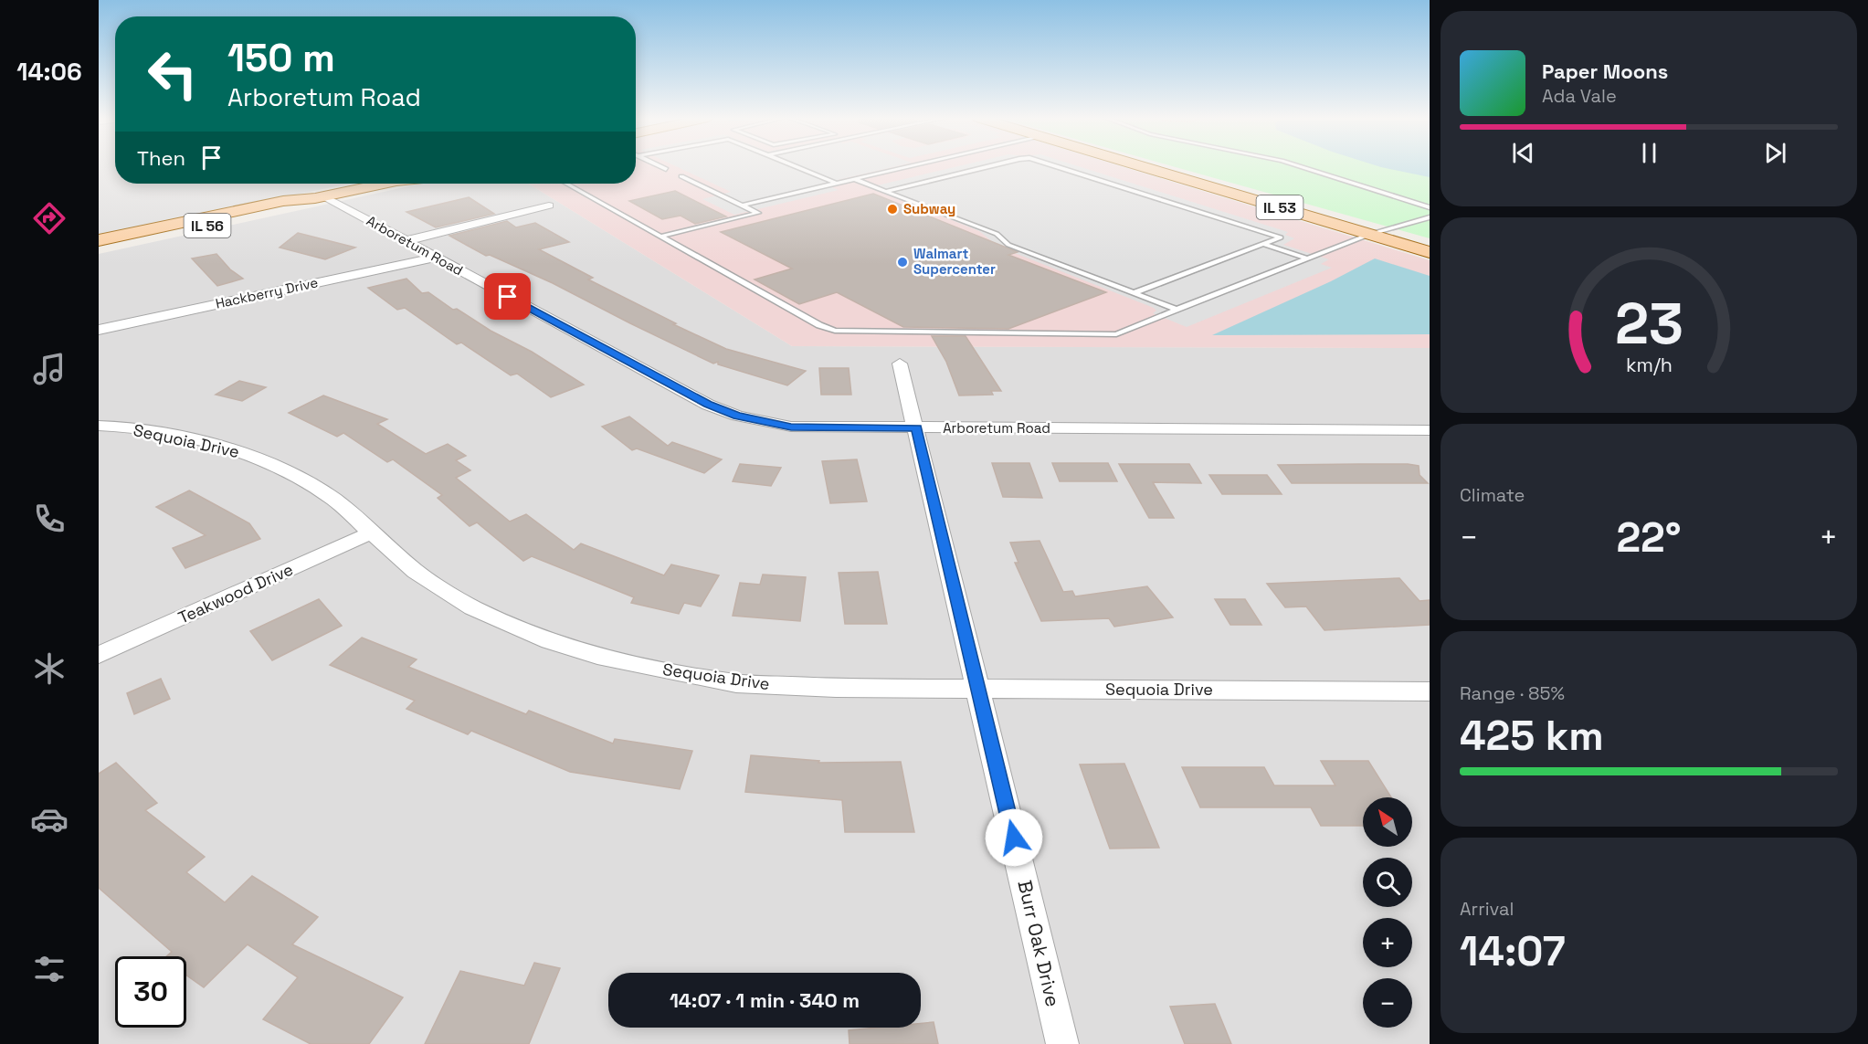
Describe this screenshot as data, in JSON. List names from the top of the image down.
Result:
{
  "streets": {
    "main road": ["IL 53", "IL 56"],
    "street": [
      "Arboretum Road",
      "Hackberry Drive",
      "Sequoia Drive",
      "Teakwood Drive",
      "Burr Oak Drive"
    ]
  },
  "crossings": [
    ["IL 56", "Arboretum Road"],
    ["Arboretum Road", "Hackberry Drive"],
    ["Arboretum Road", "Burr Oak Drive"],
    ["Sequoia Drive", "Teakwood Drive"],
    ["Sequoia Drive", "Burr Oak Drive"]
  ],
  "places": ["Subway", "Walmart Supercenter"],
  "north": "top left",
  "page": {
    "tabs": "14:06",
    "turn": ["150 m", "Arboretum Road"],
    "song": ["Paper Moons", "Ada Vale"],
    "then": "Then",
    "tile": [
      "Climate",
      ["Range · 85%", "425 km"],
      ["Arrival", "14:07"]
    ],
    "heat": ["−", "22°", "+"],
    "map_buttons": ["+", "−"],
    "limit": "30",
    "trip": "14:07 · 1 min · 340 m",
    "gauge": ["23", "km/h"]
  }
}
